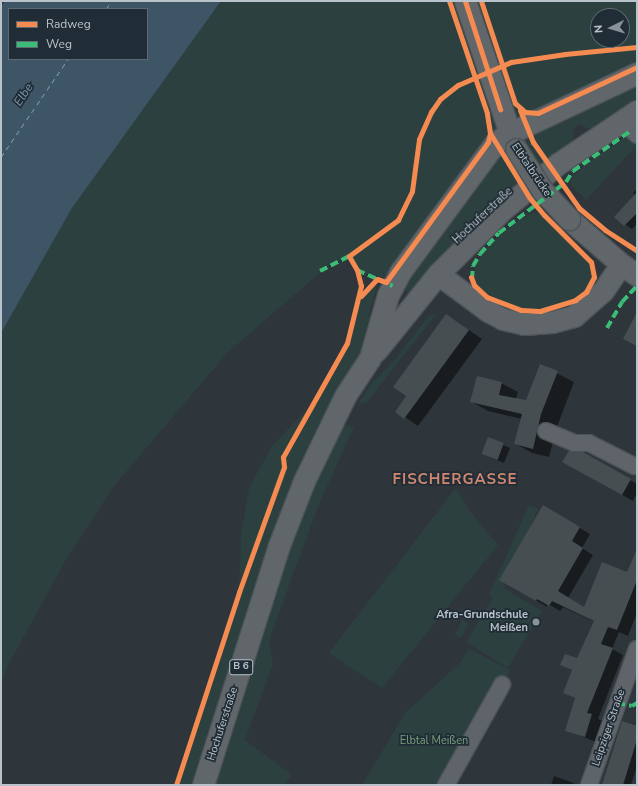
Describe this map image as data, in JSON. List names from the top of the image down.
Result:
{
  "streets": {
    "main road": ["Elbtalbrücke", "Hochuferstraße", "B 6"],
    "street": ["Leipziger Straße"]
  },
  "districts": ["FISCHERGASSE"],
  "water": ["Elbe"],
  "parks": ["Elbtal Meißen"],
  "places": ["Afra-Grundschule Meißen"],
  "legend": ["Radweg", "Weg"],
  "north": "left"
}
